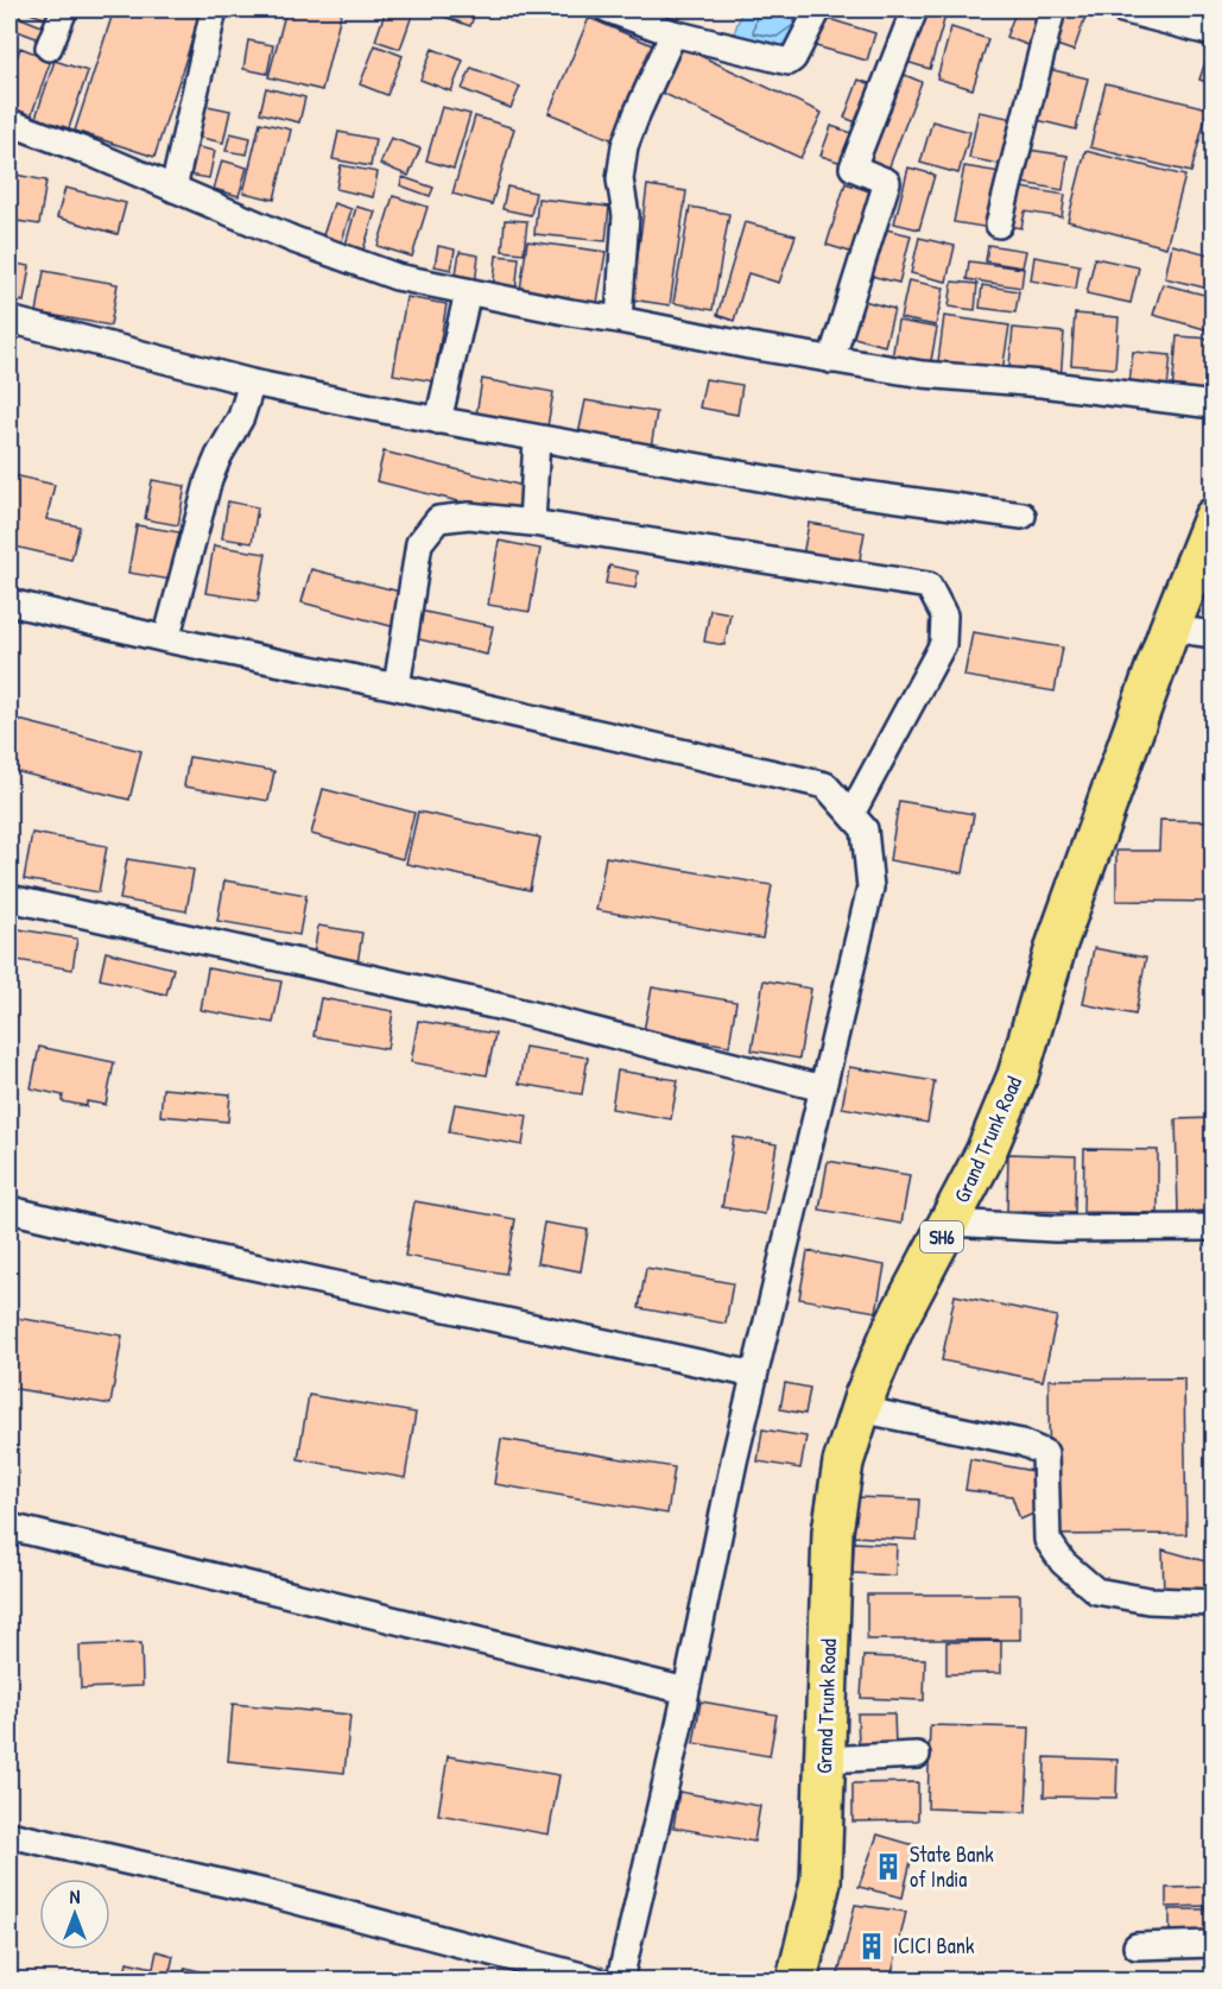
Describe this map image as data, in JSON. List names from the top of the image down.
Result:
{
  "streets": {
    "main road": ["Grand Trunk Road", "SH6"]
  },
  "places": {
    "building": ["State Bank of India", "ICICI Bank"]
  },
  "north": "top"
}
